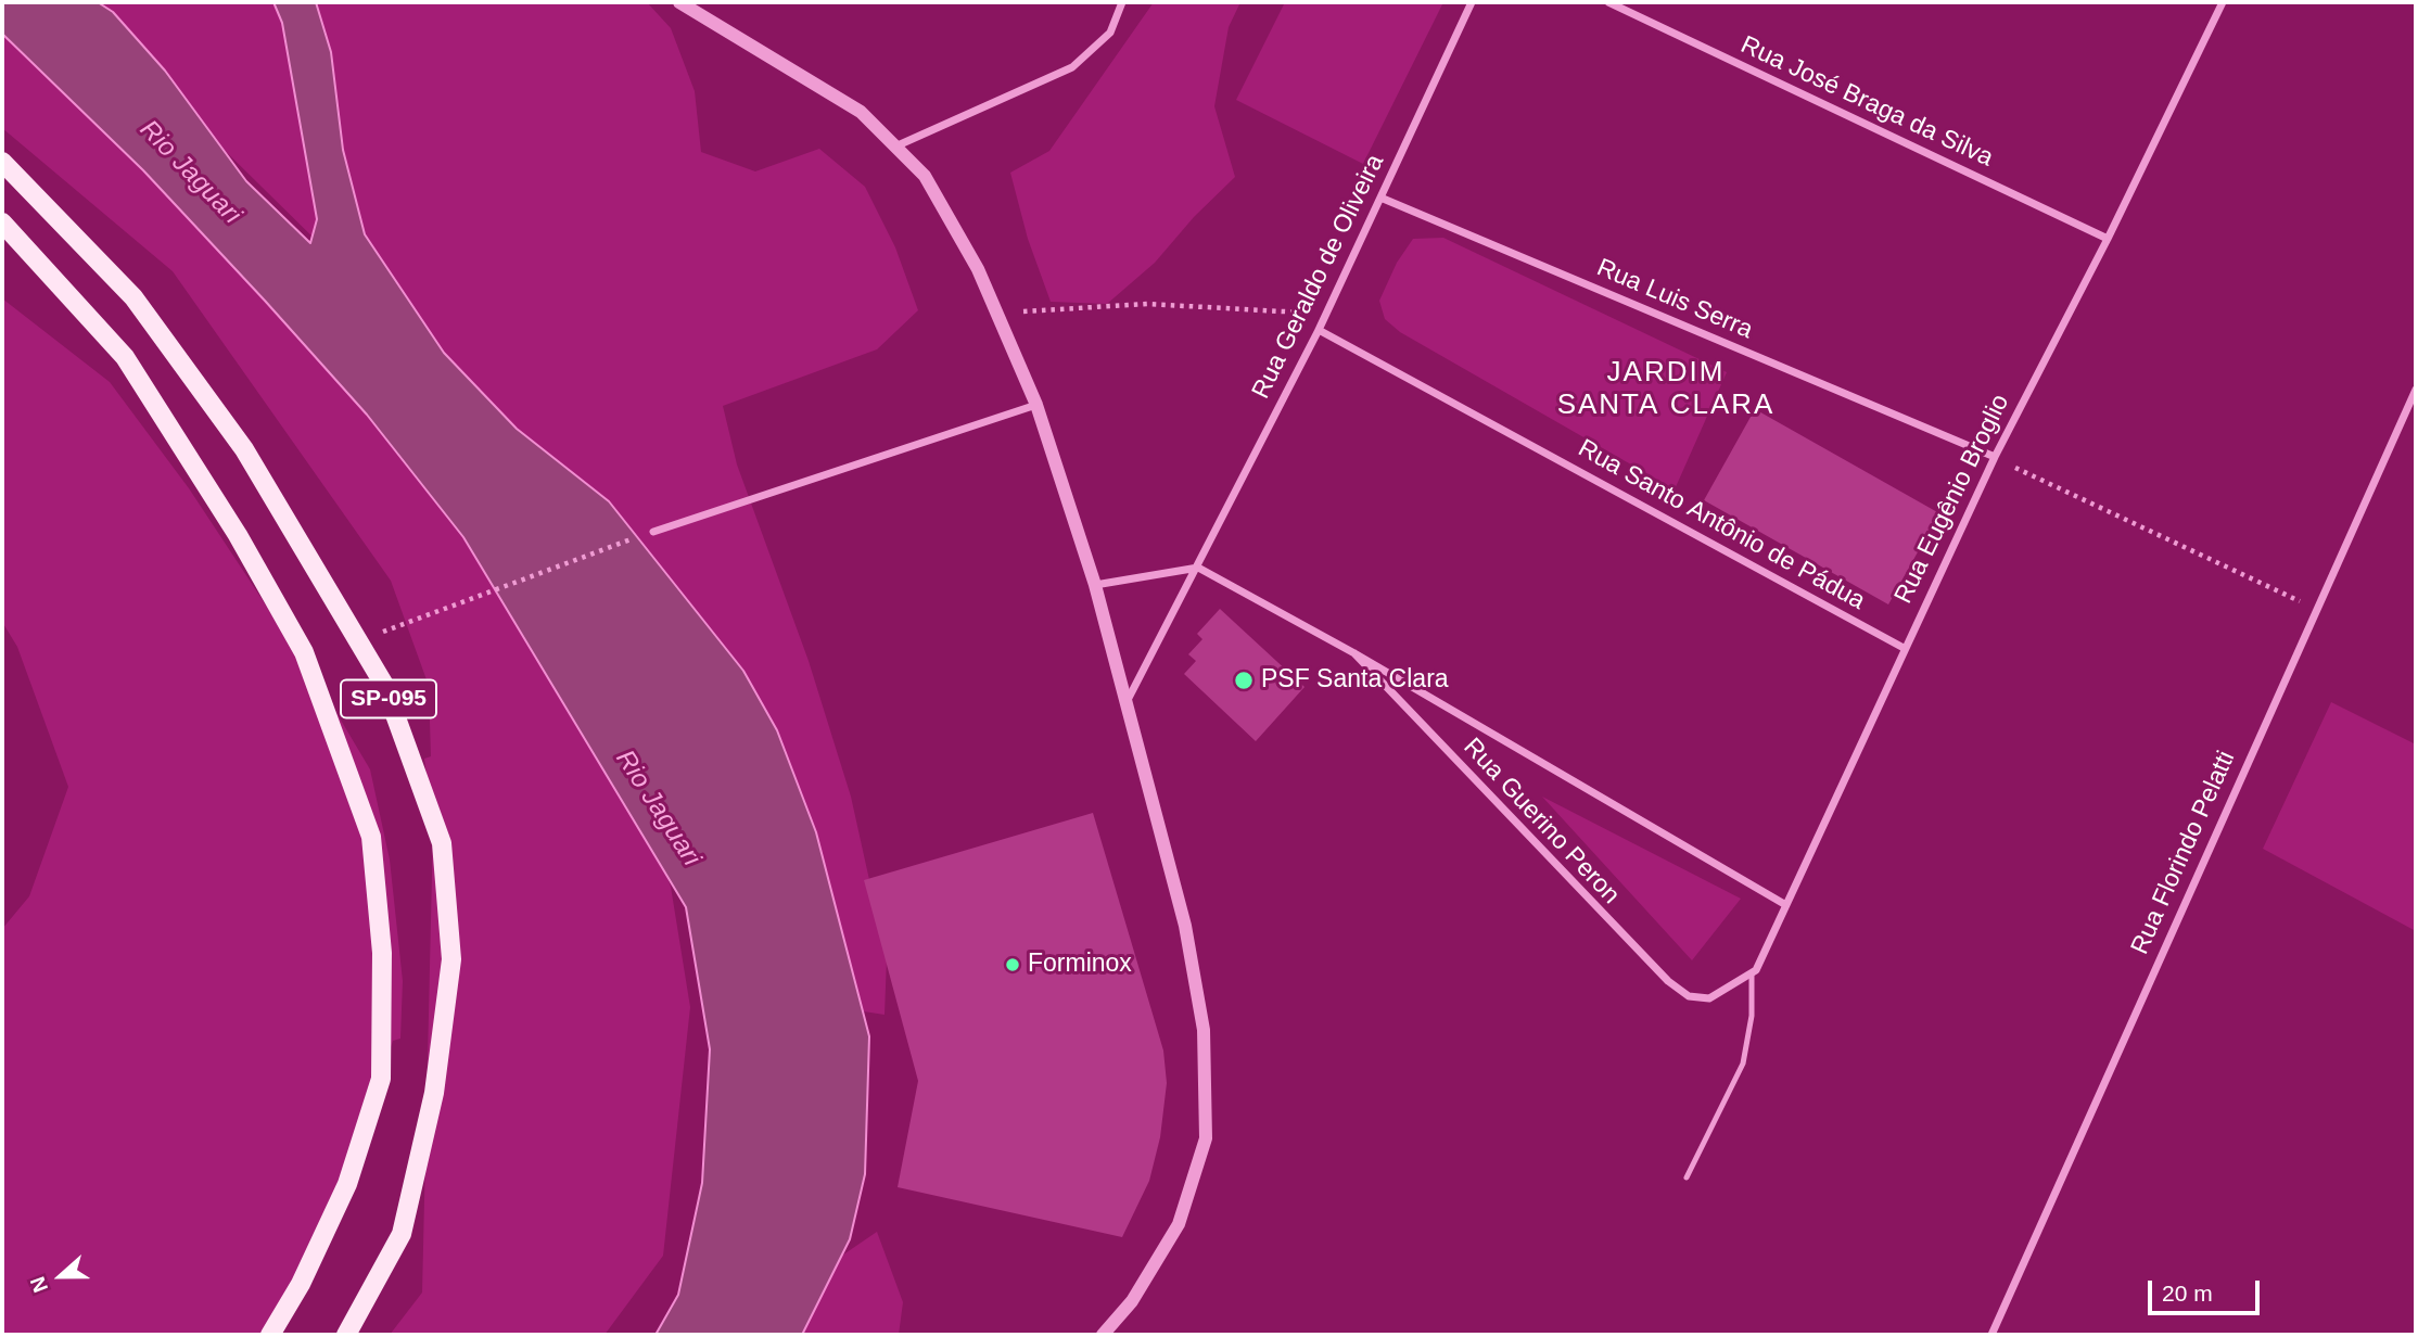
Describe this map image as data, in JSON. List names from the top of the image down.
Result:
{
  "streets": {
    "main road": ["SP-095"],
    "street": [
      "Rua José Braga da Silva",
      "Rua Geraldo de Oliveira",
      "Rua Luis Serra",
      "Rua Eugênio Broglio",
      "Rua Santo Antônio de Pádua",
      "Rua Guerino Peron",
      "Rua Florindo Pelatti"
    ]
  },
  "crossings": [
    ["Rua José Braga da Silva", "Rua Eugênio Broglio"],
    ["Rua Geraldo de Oliveira", "Rua Luis Serra"],
    ["Rua Geraldo de Oliveira", "Rua Santo Antônio de Pádua"],
    ["Rua Luis Serra", "Rua Eugênio Broglio"],
    ["Rua Eugênio Broglio", "Rua Santo Antônio de Pádua"],
    ["Rua Eugênio Broglio", "Rua Guerino Peron"]
  ],
  "districts": ["JARDIM SANTA CLARA"],
  "water": ["Rio Jaguari"],
  "places": ["PSF Santa Clara", "Forminox"],
  "scale_bar": "20 m",
  "north": "left"
}
